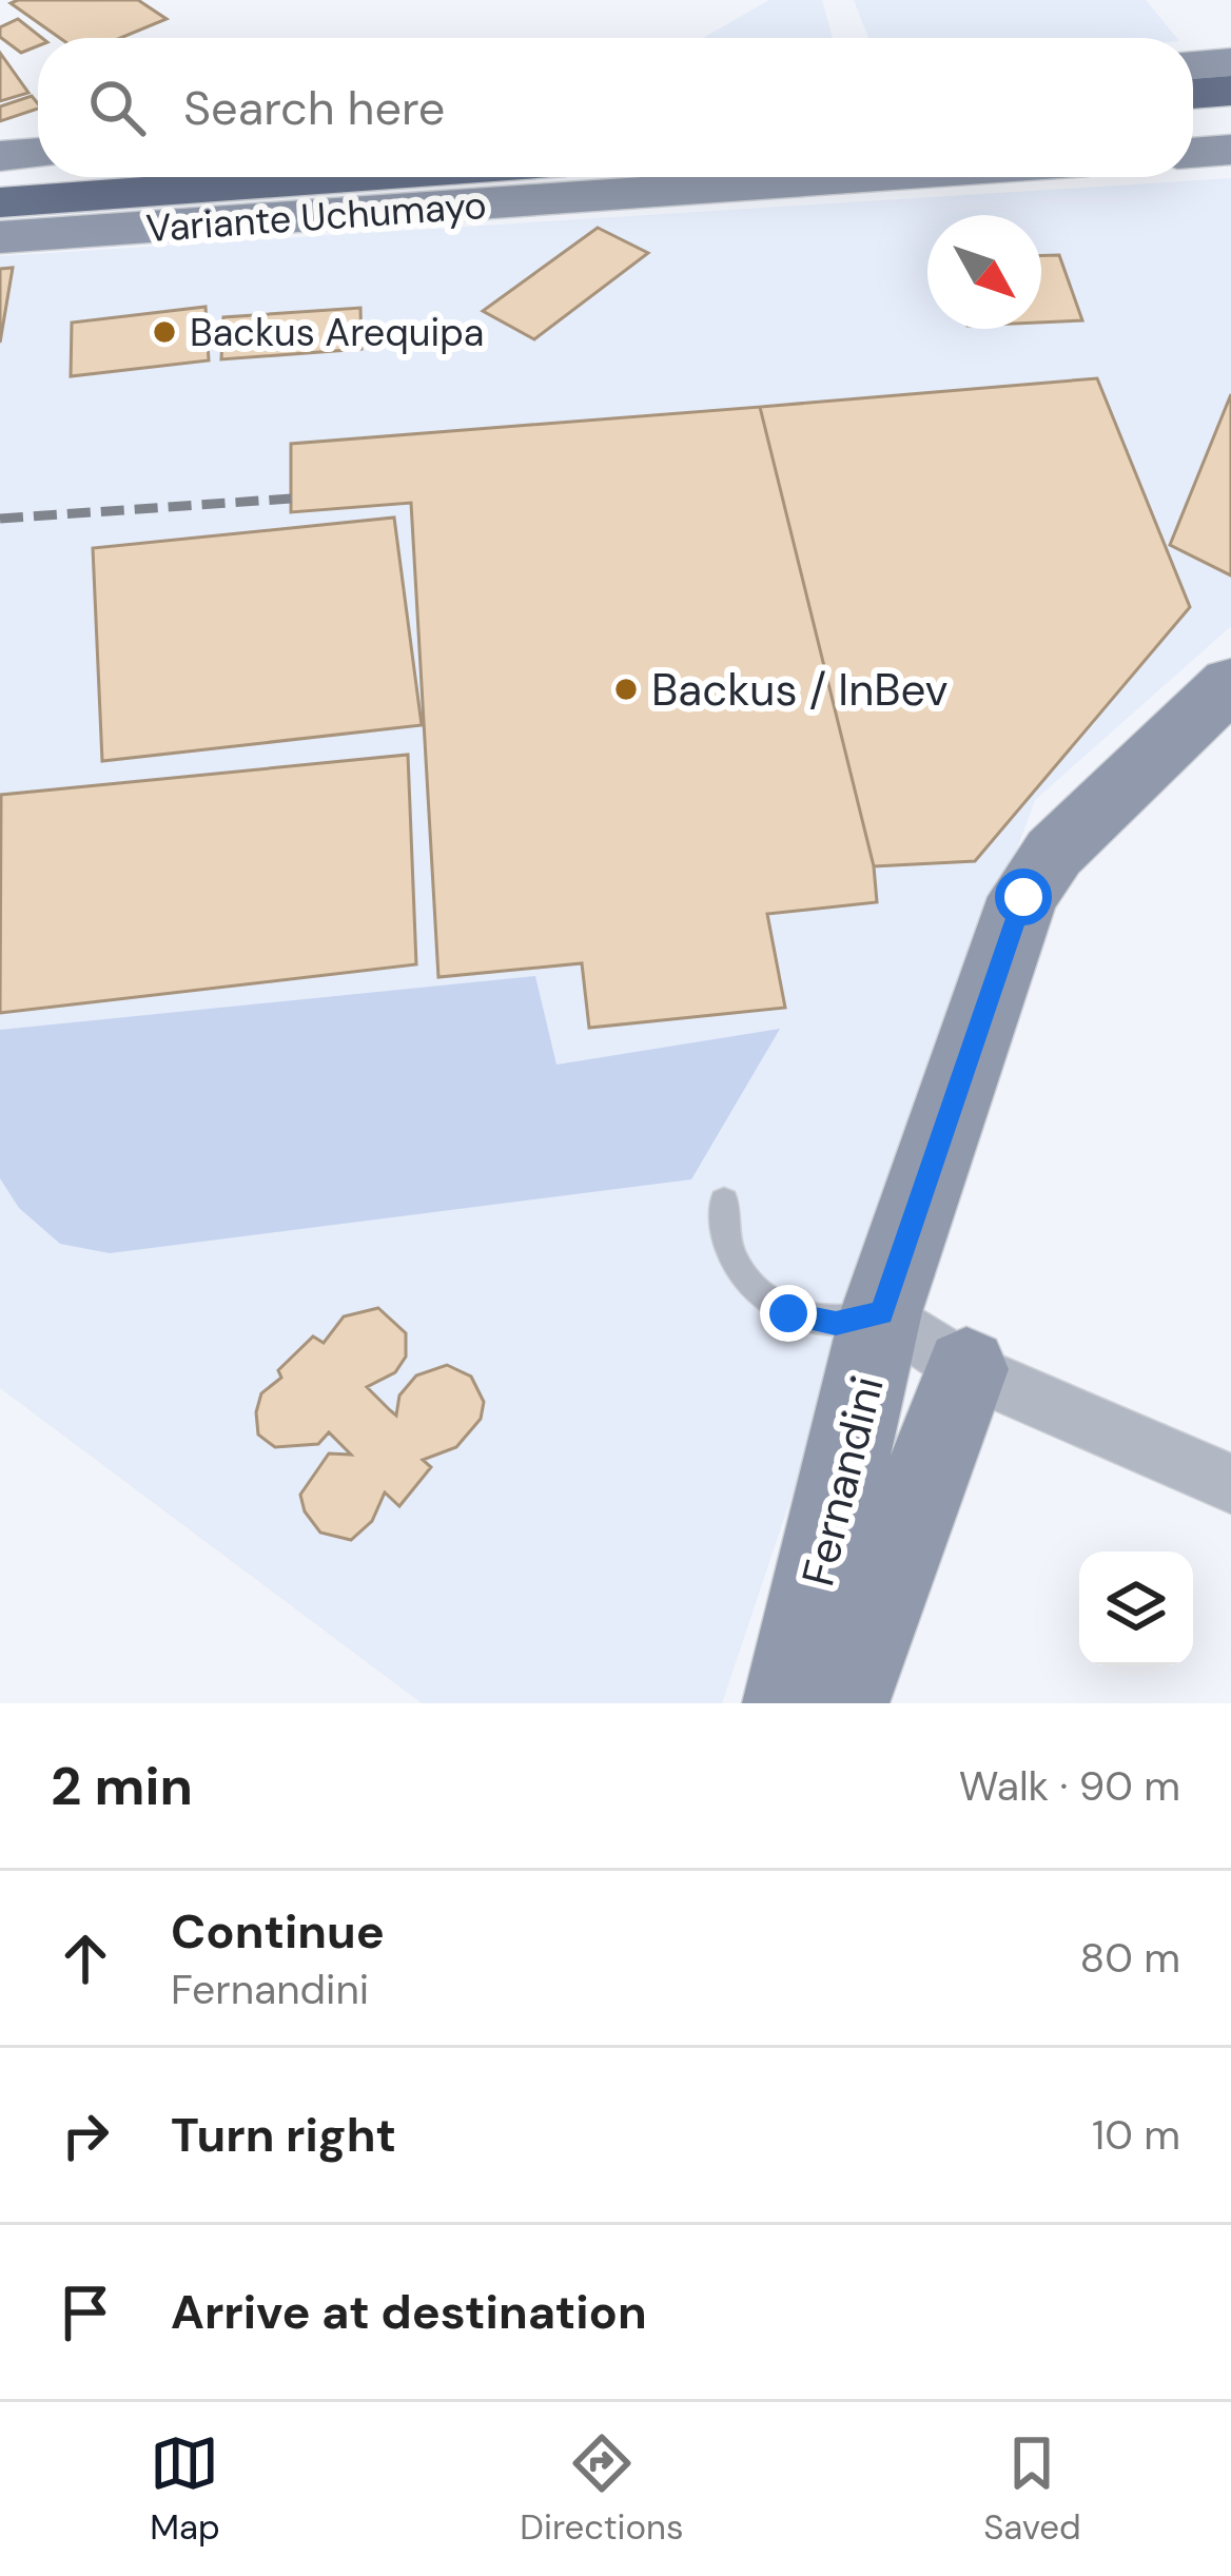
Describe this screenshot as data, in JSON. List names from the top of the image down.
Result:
{
  "streets": {
    "highway": ["Variante Uchumayo"],
    "main road": ["Fernandini"]
  },
  "places": ["Backus Arequipa", "Backus / InBev"],
  "north": "bottom right",
  "page": {
    "search": "Search here",
    "heading": ["2 min", "Walk · 90 m"],
    "list": [
      ["Continue", "Fernandini", "80 m"],
      ["Turn right", "10 m"],
      "Arrive at destination"
    ],
    "nav": ["Map", "Directions", "Saved"]
  }
}
